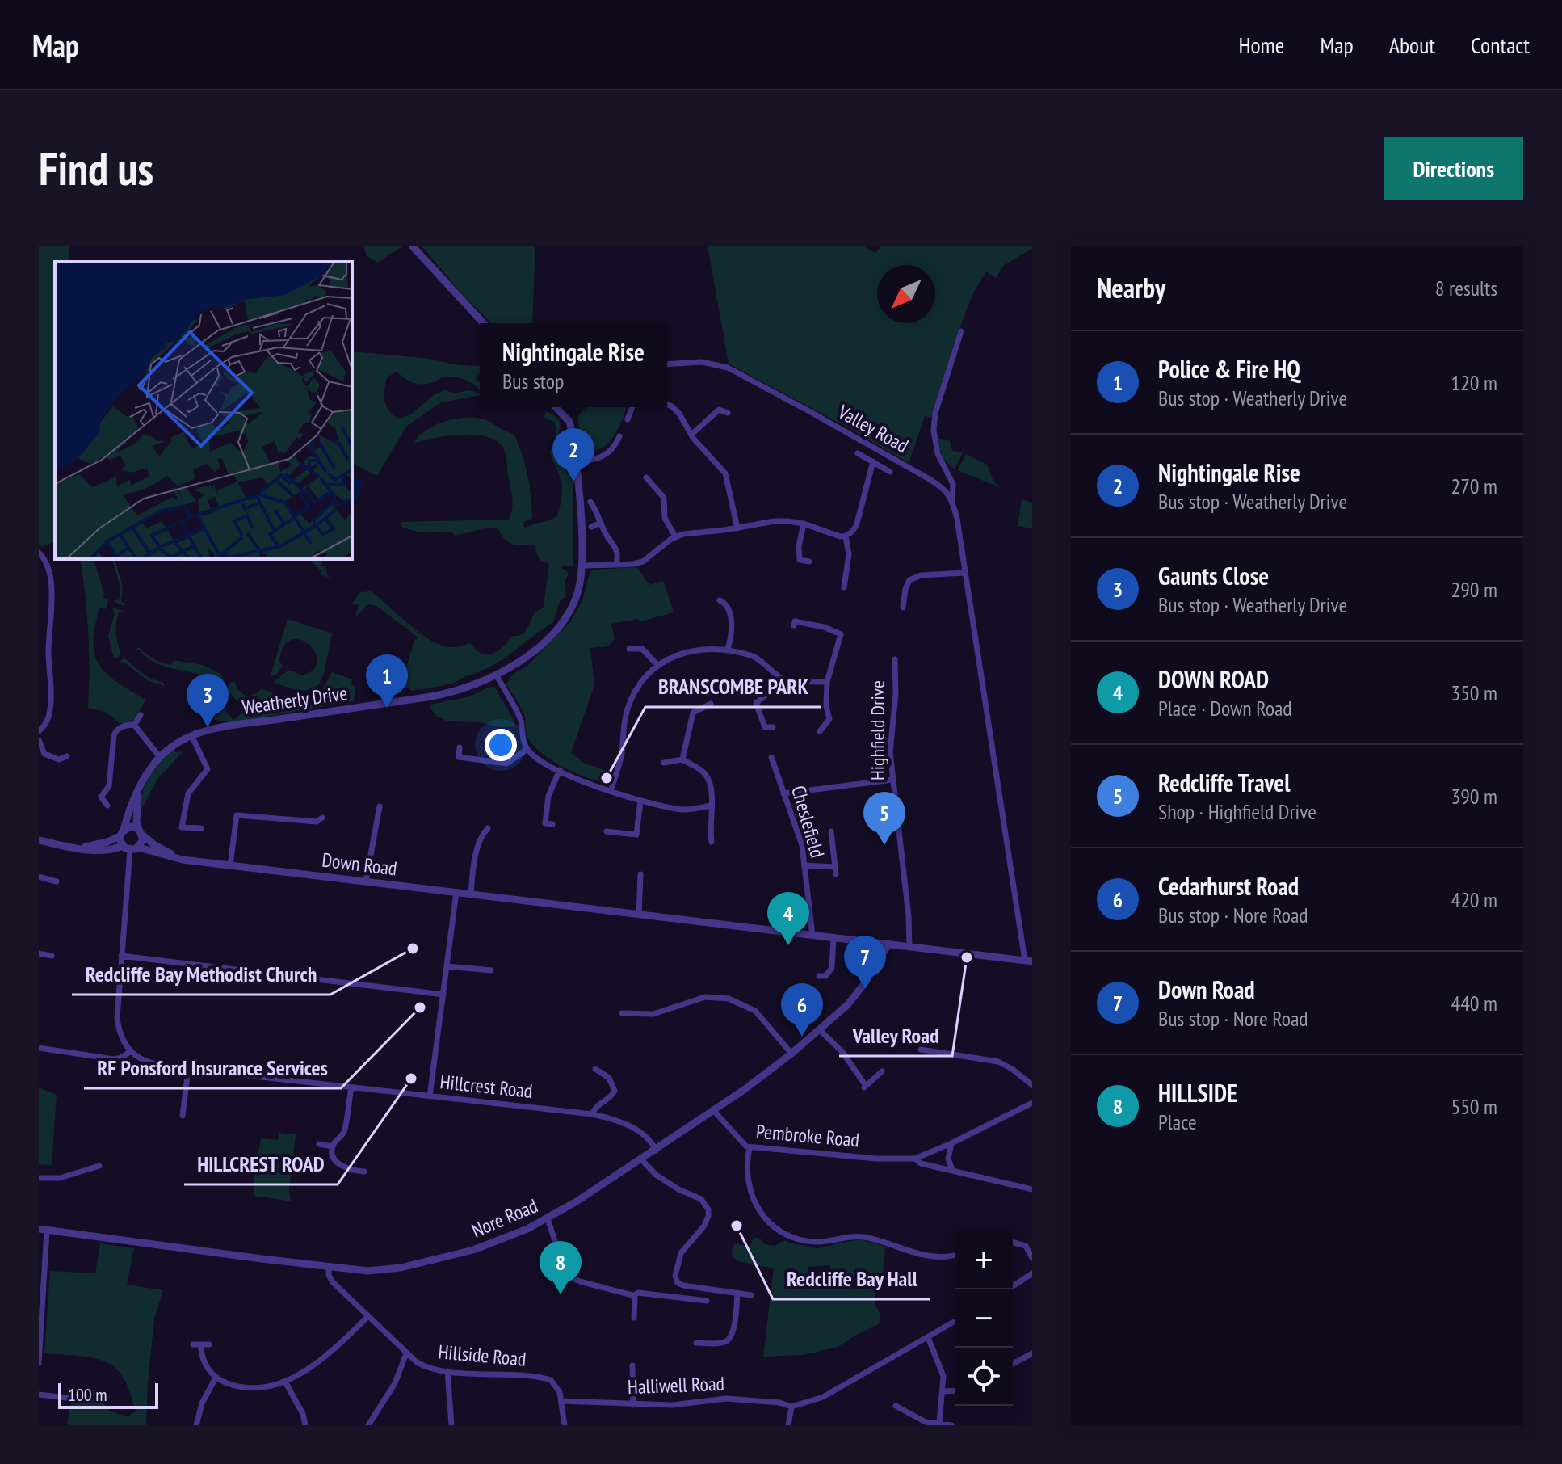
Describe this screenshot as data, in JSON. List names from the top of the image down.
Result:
{
  "streets": {
    "street": [
      "Valley Road",
      "Weatherly Drive",
      "Highfield Drive",
      "Cheslefield",
      "Down Road",
      "Hillcrest Road",
      "Pembroke Road",
      "Nore Road",
      "Hillside Road",
      "Halliwell Road"
    ]
  },
  "crossings": [
    ["Weatherly Drive", "Down Road"],
    ["Highfield Drive", "Down Road"],
    ["Cheslefield", "Down Road"],
    ["Down Road", "Nore Road"],
    ["Hillcrest Road", "Nore Road"],
    ["Pembroke Road", "Nore Road"],
    ["Nore Road", "Hillside Road"],
    ["Hillside Road", "Halliwell Road"]
  ],
  "places": [
    "BRANSCOMBE PARK",
    "Redcliffe Bay Methodist Church",
    "Valley Road",
    "RF Ponsford Insurance Services",
    "HILLCREST ROAD",
    "Redcliffe Bay Hall"
  ],
  "scale_bar": "100 m",
  "north": "bottom left",
  "page": {
    "header": "Map",
    "nav": [
      "Home",
      "Map",
      "About",
      "Contact"
    ],
    "buttons": "Directions",
    "title": "Find us",
    "heading": ["Nearby", "8 results"],
    "popup": ["Nightingale Rise", "Bus stop"],
    "list": [
      {
        "mark": "1",
        "name": "Police & Fire HQ",
        "note": "Bus stop · Weatherly Drive",
        "value": "120 m"
      },
      {
        "mark": "2",
        "name": "Nightingale Rise",
        "note": "Bus stop · Weatherly Drive",
        "value": "270 m"
      },
      {
        "mark": "3",
        "name": "Gaunts Close",
        "note": "Bus stop · Weatherly Drive",
        "value": "290 m"
      },
      {
        "mark": "4",
        "name": "DOWN ROAD",
        "note": "Place · Down Road",
        "value": "350 m"
      },
      {
        "mark": "5",
        "name": "Redcliffe Travel",
        "note": "Shop · Highfield Drive",
        "value": "390 m"
      },
      {
        "mark": "6",
        "name": "Cedarhurst Road",
        "note": "Bus stop · Nore Road",
        "value": "420 m"
      },
      {
        "mark": "7",
        "name": "Down Road",
        "note": "Bus stop · Nore Road",
        "value": "440 m"
      },
      {
        "mark": "8",
        "name": "HILLSIDE",
        "note": "Place",
        "value": "550 m"
      }
    ],
    "pins": [
      "2",
      "1",
      "3",
      "5",
      "4",
      "7",
      "6",
      "8"
    ],
    "map_buttons": ["+", "−"],
    "scale": "100 m"
  }
}
